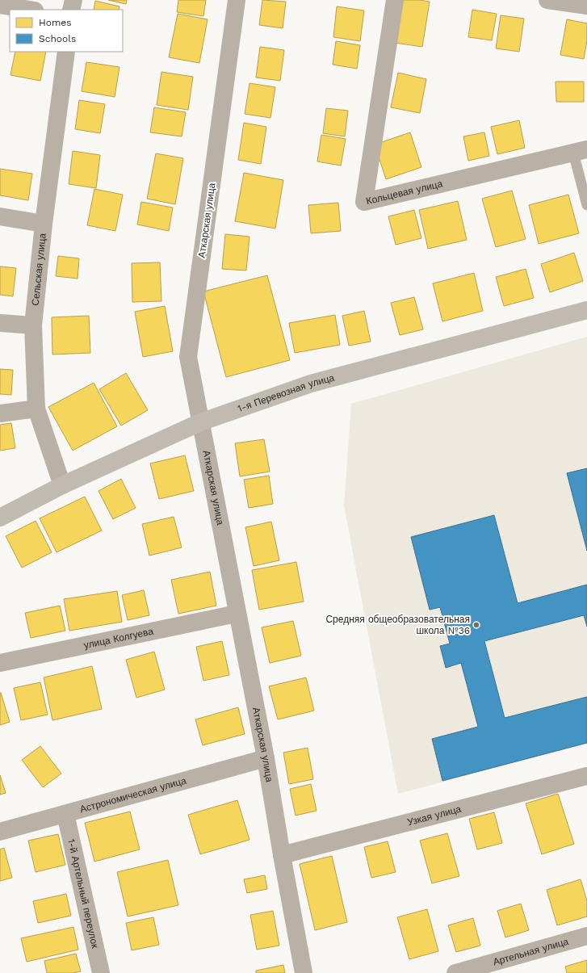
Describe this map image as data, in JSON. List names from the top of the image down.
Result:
{
  "streets": {
    "main road": ["1-я Перевозная улица"],
    "street": [
      "Кольцевая улица",
      "Аткарская улица",
      "Сельская улица",
      "улица Колгуева",
      "Астрономическая улица",
      "Узкая улица",
      "1-й Артельный переулок",
      "Артельная улица"
    ]
  },
  "crossings": [
    ["Аткарская улица", "1-я Перевозная улица"],
    ["Аткарская улица", "улица Колгуева"],
    ["Аткарская улица", "Астрономическая улица"],
    ["Аткарская улица", "Узкая улица"],
    ["Сельская улица", "1-я Перевозная улица"],
    ["Астрономическая улица", "1-й Артельный переулок"]
  ],
  "places": ["Средняя общеобразовательная школа №36"],
  "legend": ["Homes", "Schools"]
}
